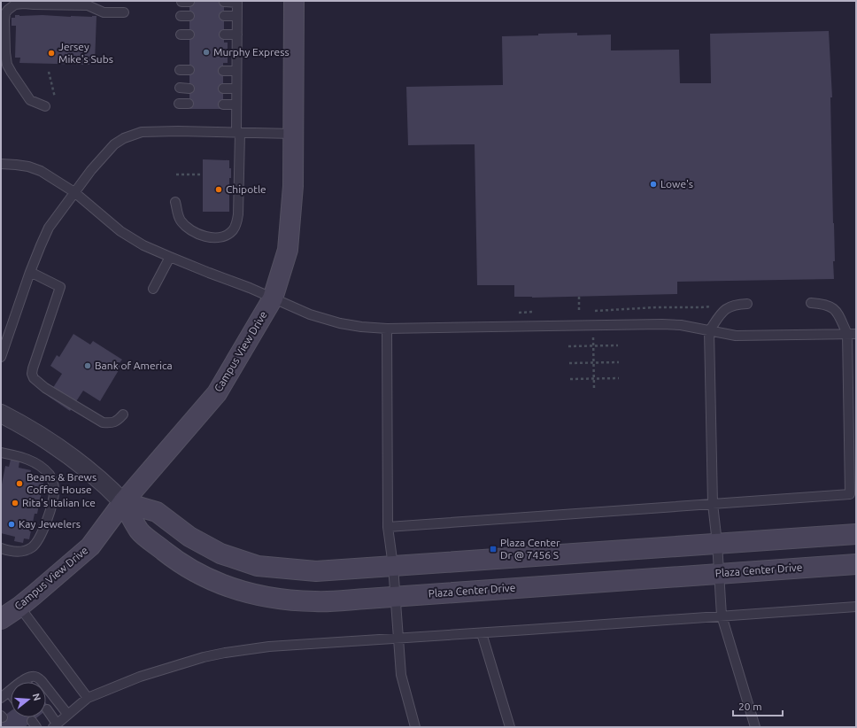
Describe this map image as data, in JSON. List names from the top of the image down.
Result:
{
  "streets": {
    "street": ["Campus View Drive", "Plaza Center Drive"]
  },
  "crossings": [
    ["Campus View Drive", "Plaza Center Drive"]
  ],
  "places": {
    "other": [
      "Murphy Express",
      "Jersey Mike's Subs",
      "Lowe's",
      "Chipotle",
      "Bank of America",
      "Beans & Brews Coffee House",
      "Rita's Italian Ice",
      "Kay Jewelers"
    ],
    "transit": ["Plaza Center Dr @ 7456 S"]
  },
  "scale_bar": "20 m",
  "north": "right"
}
